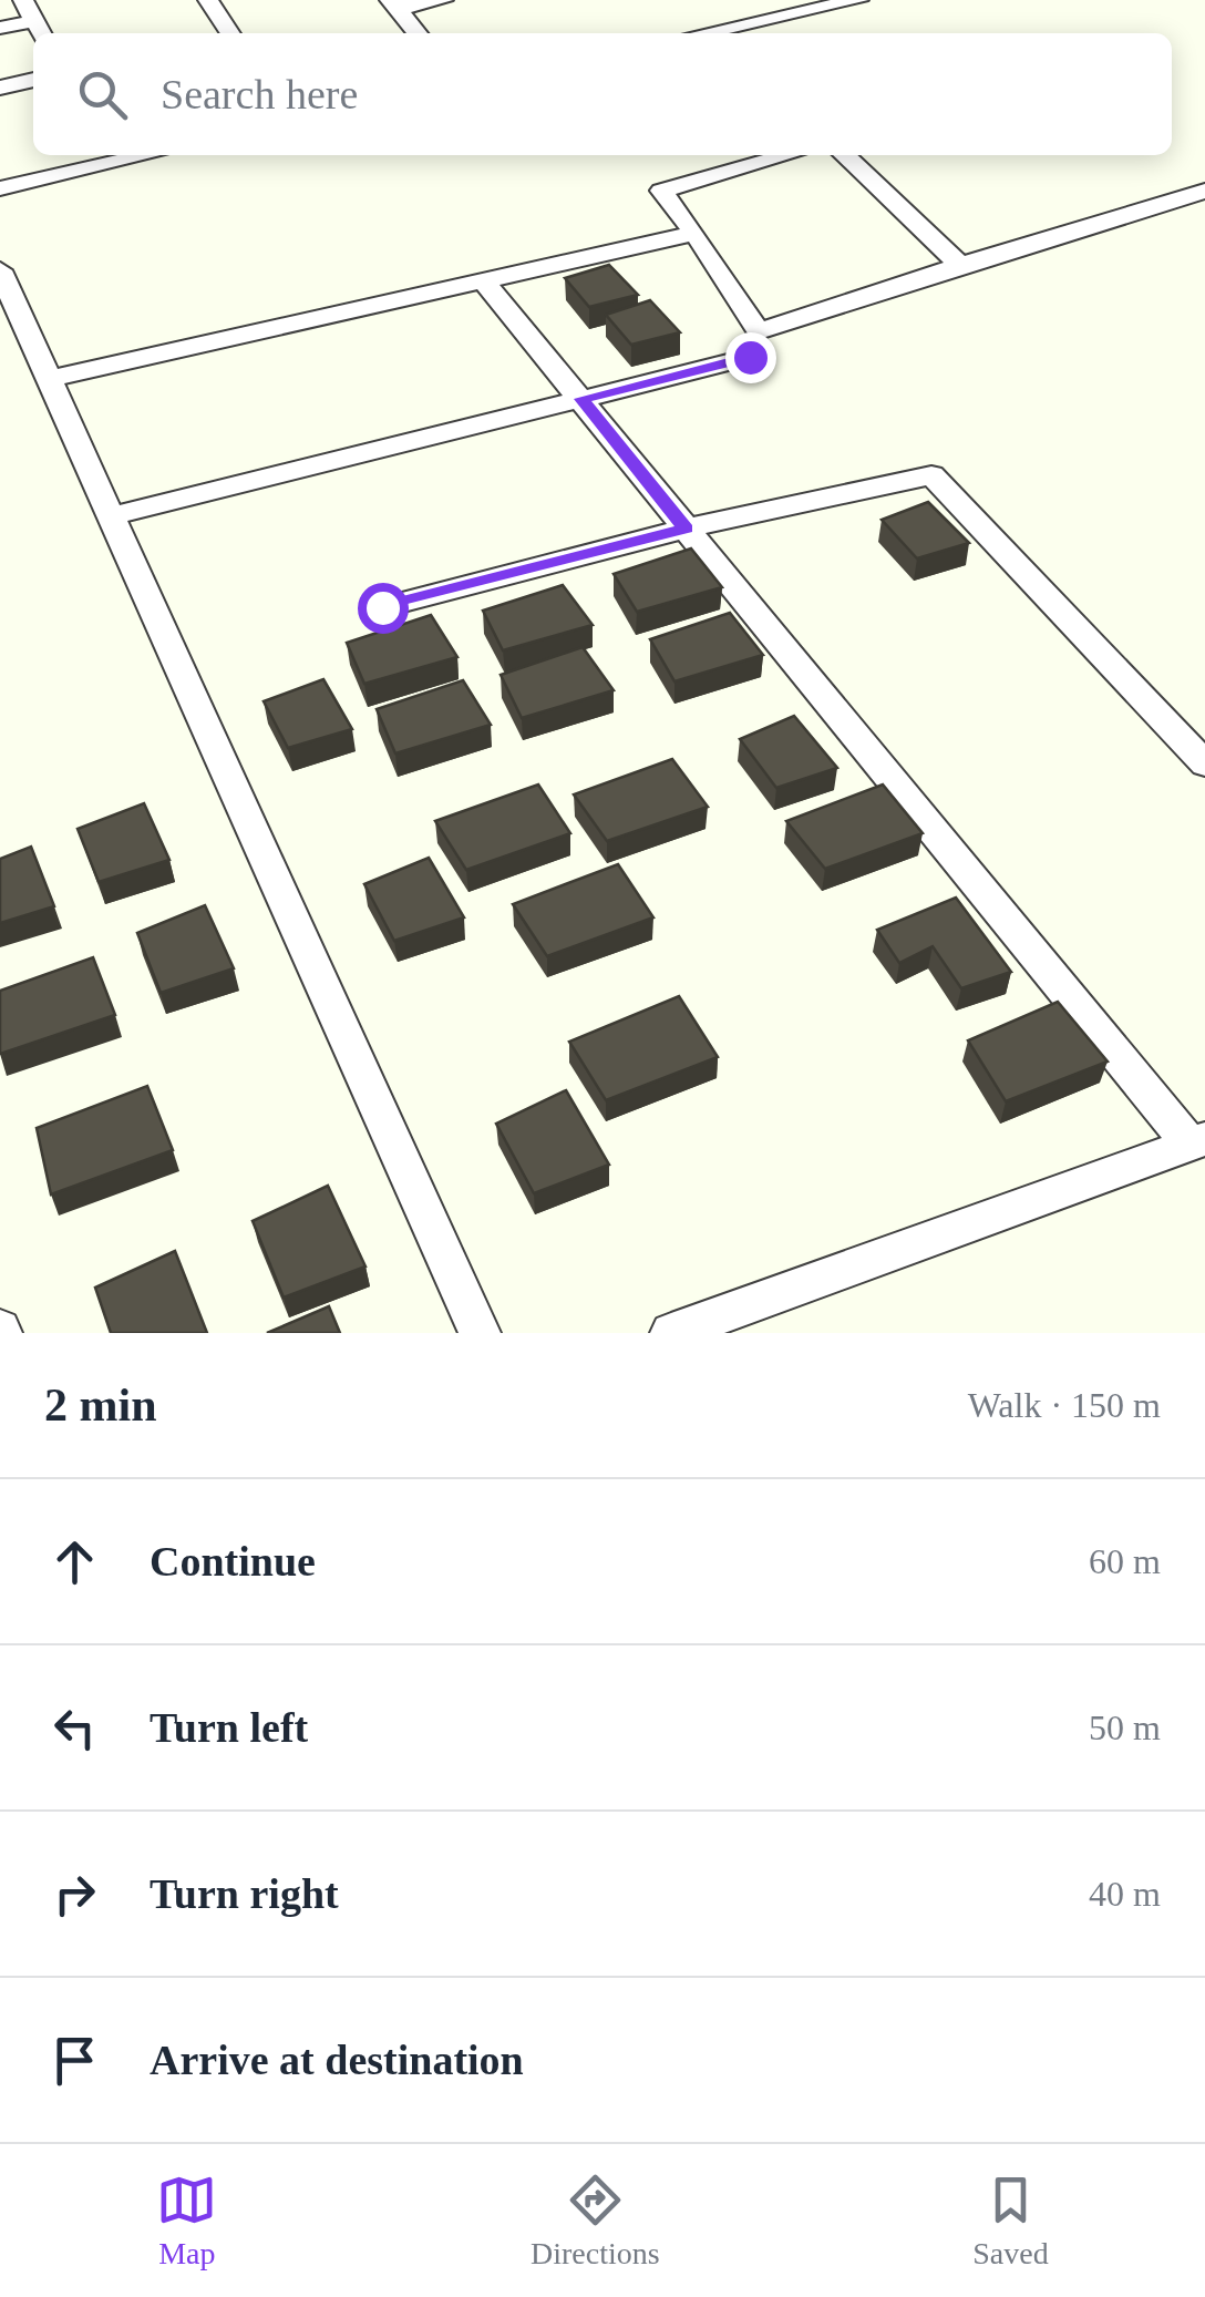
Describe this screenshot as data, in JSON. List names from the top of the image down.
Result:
{
  "page": {
    "search": "Search here",
    "heading": ["2 min", "Walk · 150 m"],
    "list": [
      ["Continue", "60 m"],
      ["Turn left", "50 m"],
      ["Turn right", "40 m"],
      "Arrive at destination"
    ],
    "nav": ["Map", "Directions", "Saved"]
  }
}
